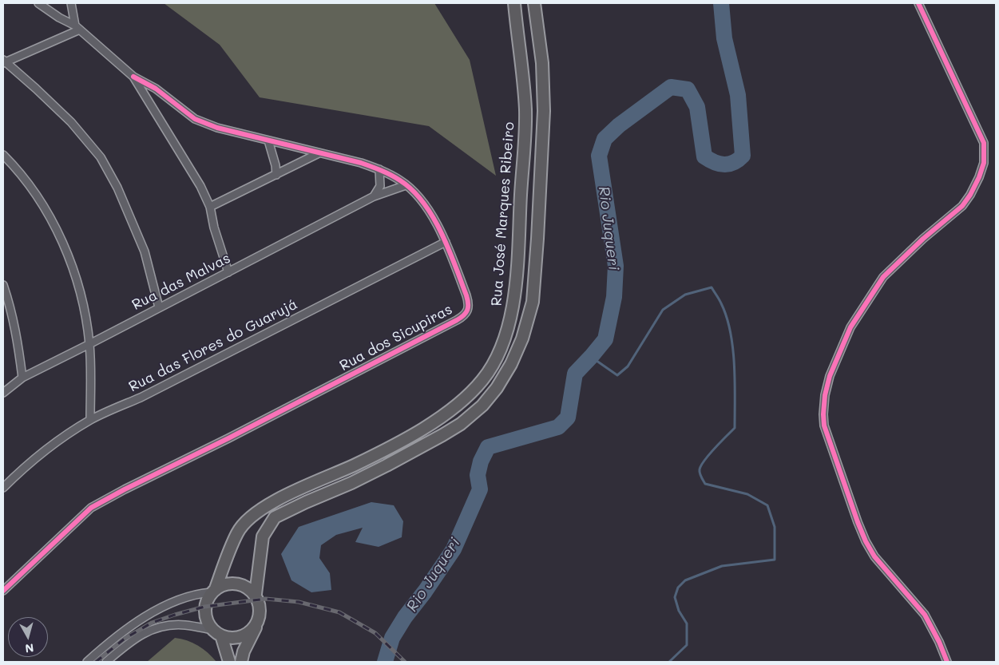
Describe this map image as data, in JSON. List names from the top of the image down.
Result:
{
  "streets": {
    "main road": ["Rua José Marques Ribeiro"],
    "street": ["Rua das Malvas", "Rua dos Sicupiras", "Rua das Flores do Guarujá"]
  },
  "crossings": [
    ["Rua das Malvas", "Rua dos Sicupiras"],
    ["Rua dos Sicupiras", "Rua das Flores do Guarujá"]
  ],
  "water": ["Rio Juqueri"],
  "north": "bottom"
}
